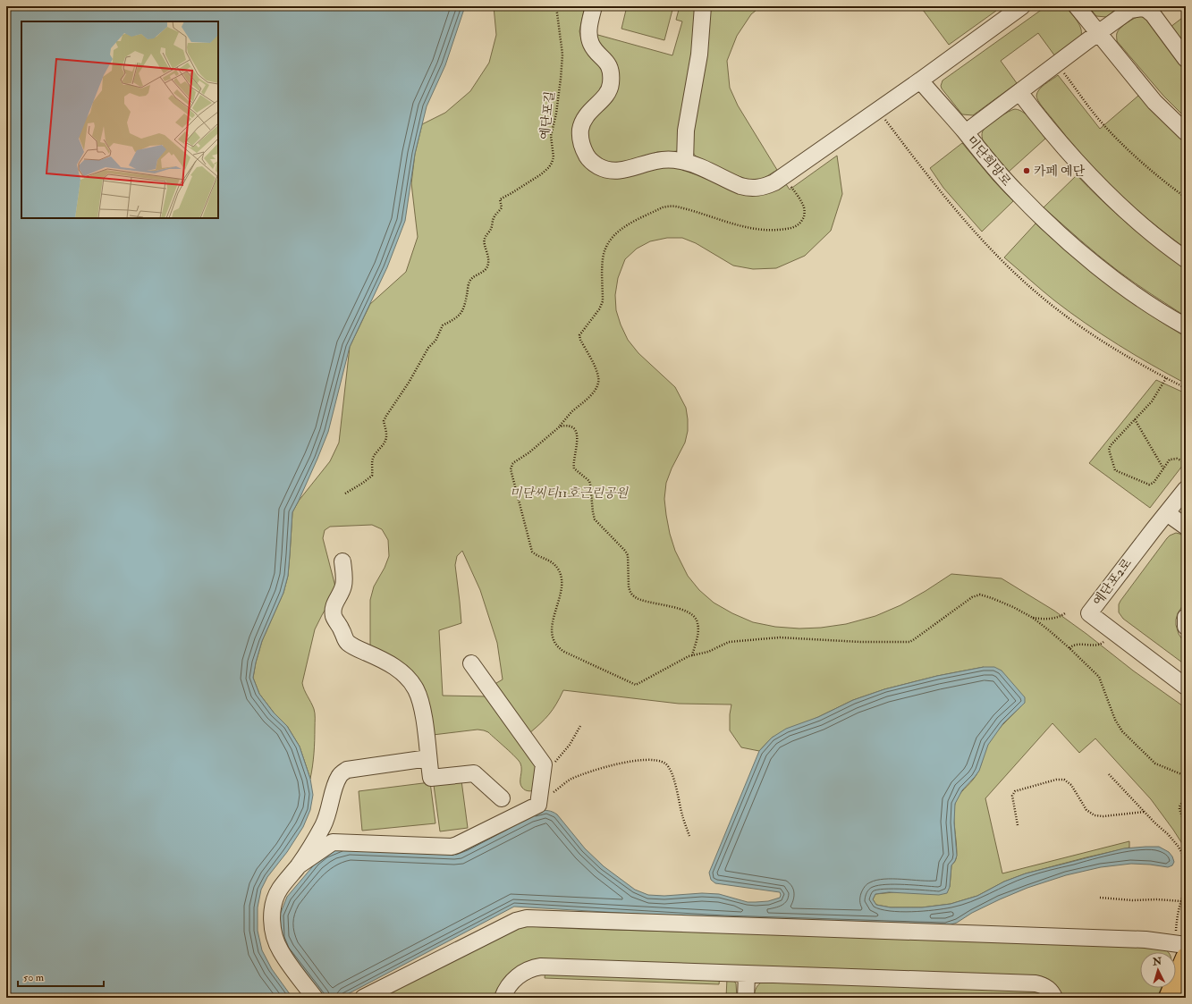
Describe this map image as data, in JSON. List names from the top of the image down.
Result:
{
  "streets": {
    "street": ["미단희망로", "예단포2로"],
    "path": ["예단포길"]
  },
  "parks": ["미단씨티11호근린공원"],
  "places": ["카페 예단"],
  "scale_bar": "50 m",
  "north": "top"
}
